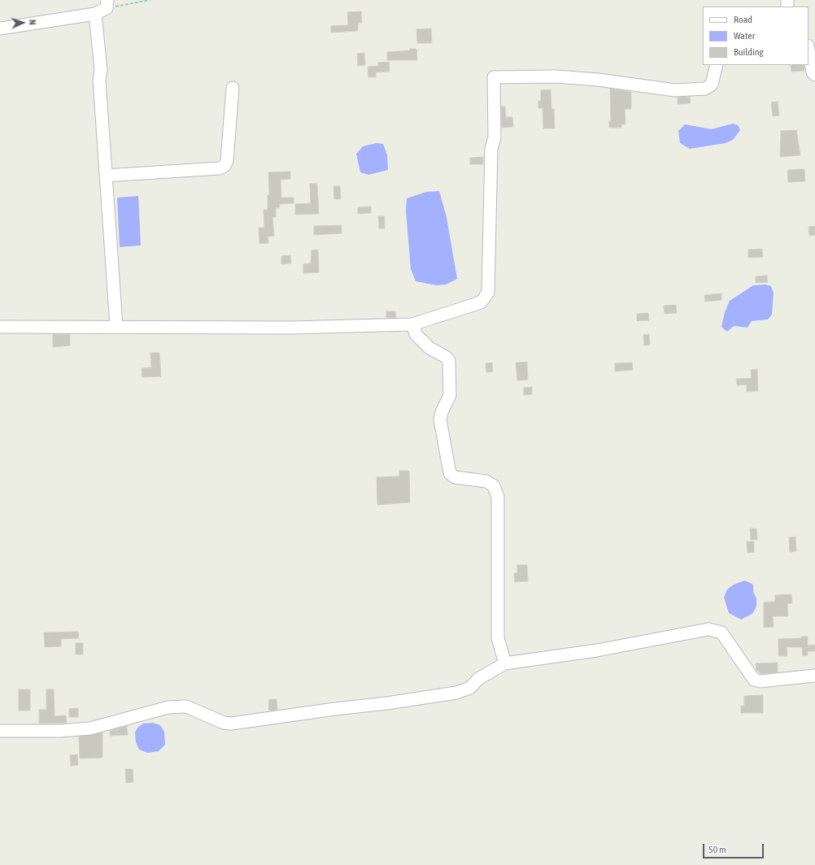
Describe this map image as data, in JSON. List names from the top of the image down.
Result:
{
  "legend": ["Road", "Water", "Building"],
  "scale_bar": "50 m",
  "north": "right"
}
